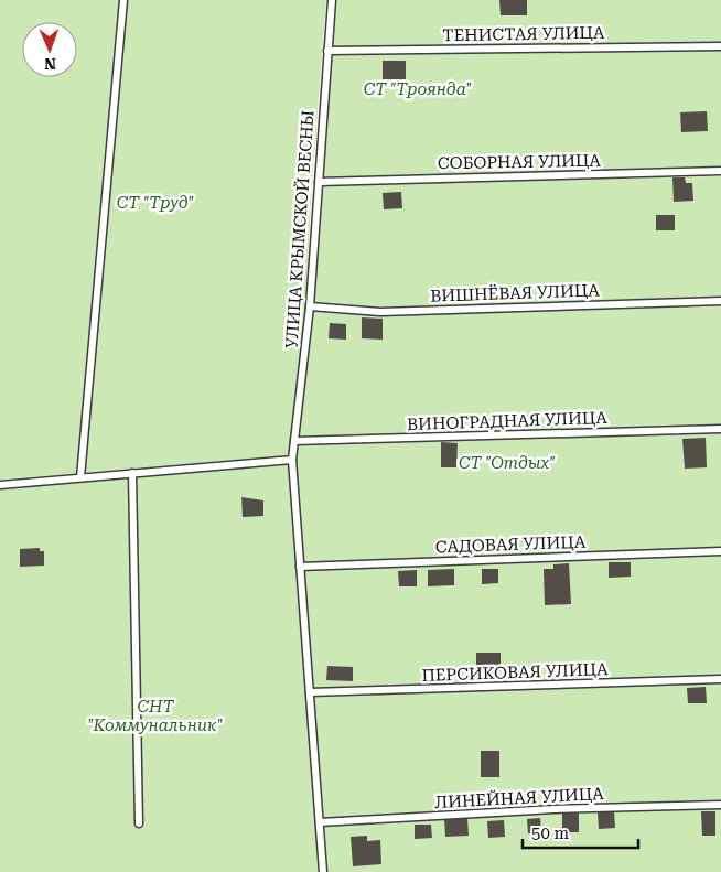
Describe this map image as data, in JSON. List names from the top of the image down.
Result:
{
  "streets": {
    "lane": [
      "ТЕНИСТАЯ УЛИЦА",
      "СОБОРНАЯ УЛИЦА",
      "УЛИЦА КРЫМСКОЙ ВЕСНЫ",
      "ВИШНЁВАЯ УЛИЦА",
      "ВИНОГРАДНАЯ УЛИЦА",
      "САДОВАЯ УЛИЦА",
      "ПЕРСИКОВАЯ УЛИЦА",
      "ЛИНЕЙНАЯ УЛИЦА"
    ]
  },
  "crossings": [
    ["ТЕНИСТАЯ УЛИЦА", "УЛИЦА КРЫМСКОЙ ВЕСНЫ"],
    ["СОБОРНАЯ УЛИЦА", "УЛИЦА КРЫМСКОЙ ВЕСНЫ"],
    ["УЛИЦА КРЫМСКОЙ ВЕСНЫ", "ВИШНЁВАЯ УЛИЦА"],
    ["УЛИЦА КРЫМСКОЙ ВЕСНЫ", "ВИНОГРАДНАЯ УЛИЦА"],
    ["УЛИЦА КРЫМСКОЙ ВЕСНЫ", "САДОВАЯ УЛИЦА"],
    ["УЛИЦА КРЫМСКОЙ ВЕСНЫ", "ПЕРСИКОВАЯ УЛИЦА"],
    ["УЛИЦА КРЫМСКОЙ ВЕСНЫ", "ЛИНЕЙНАЯ УЛИЦА"]
  ],
  "parks": [
    "СТ \"Троянда\"",
    "СТ \"Труд\"",
    "СТ \"Отдых\"",
    "СНТ \"Коммунальник\""
  ],
  "scale_bar": "50 m",
  "north": "bottom"
}
